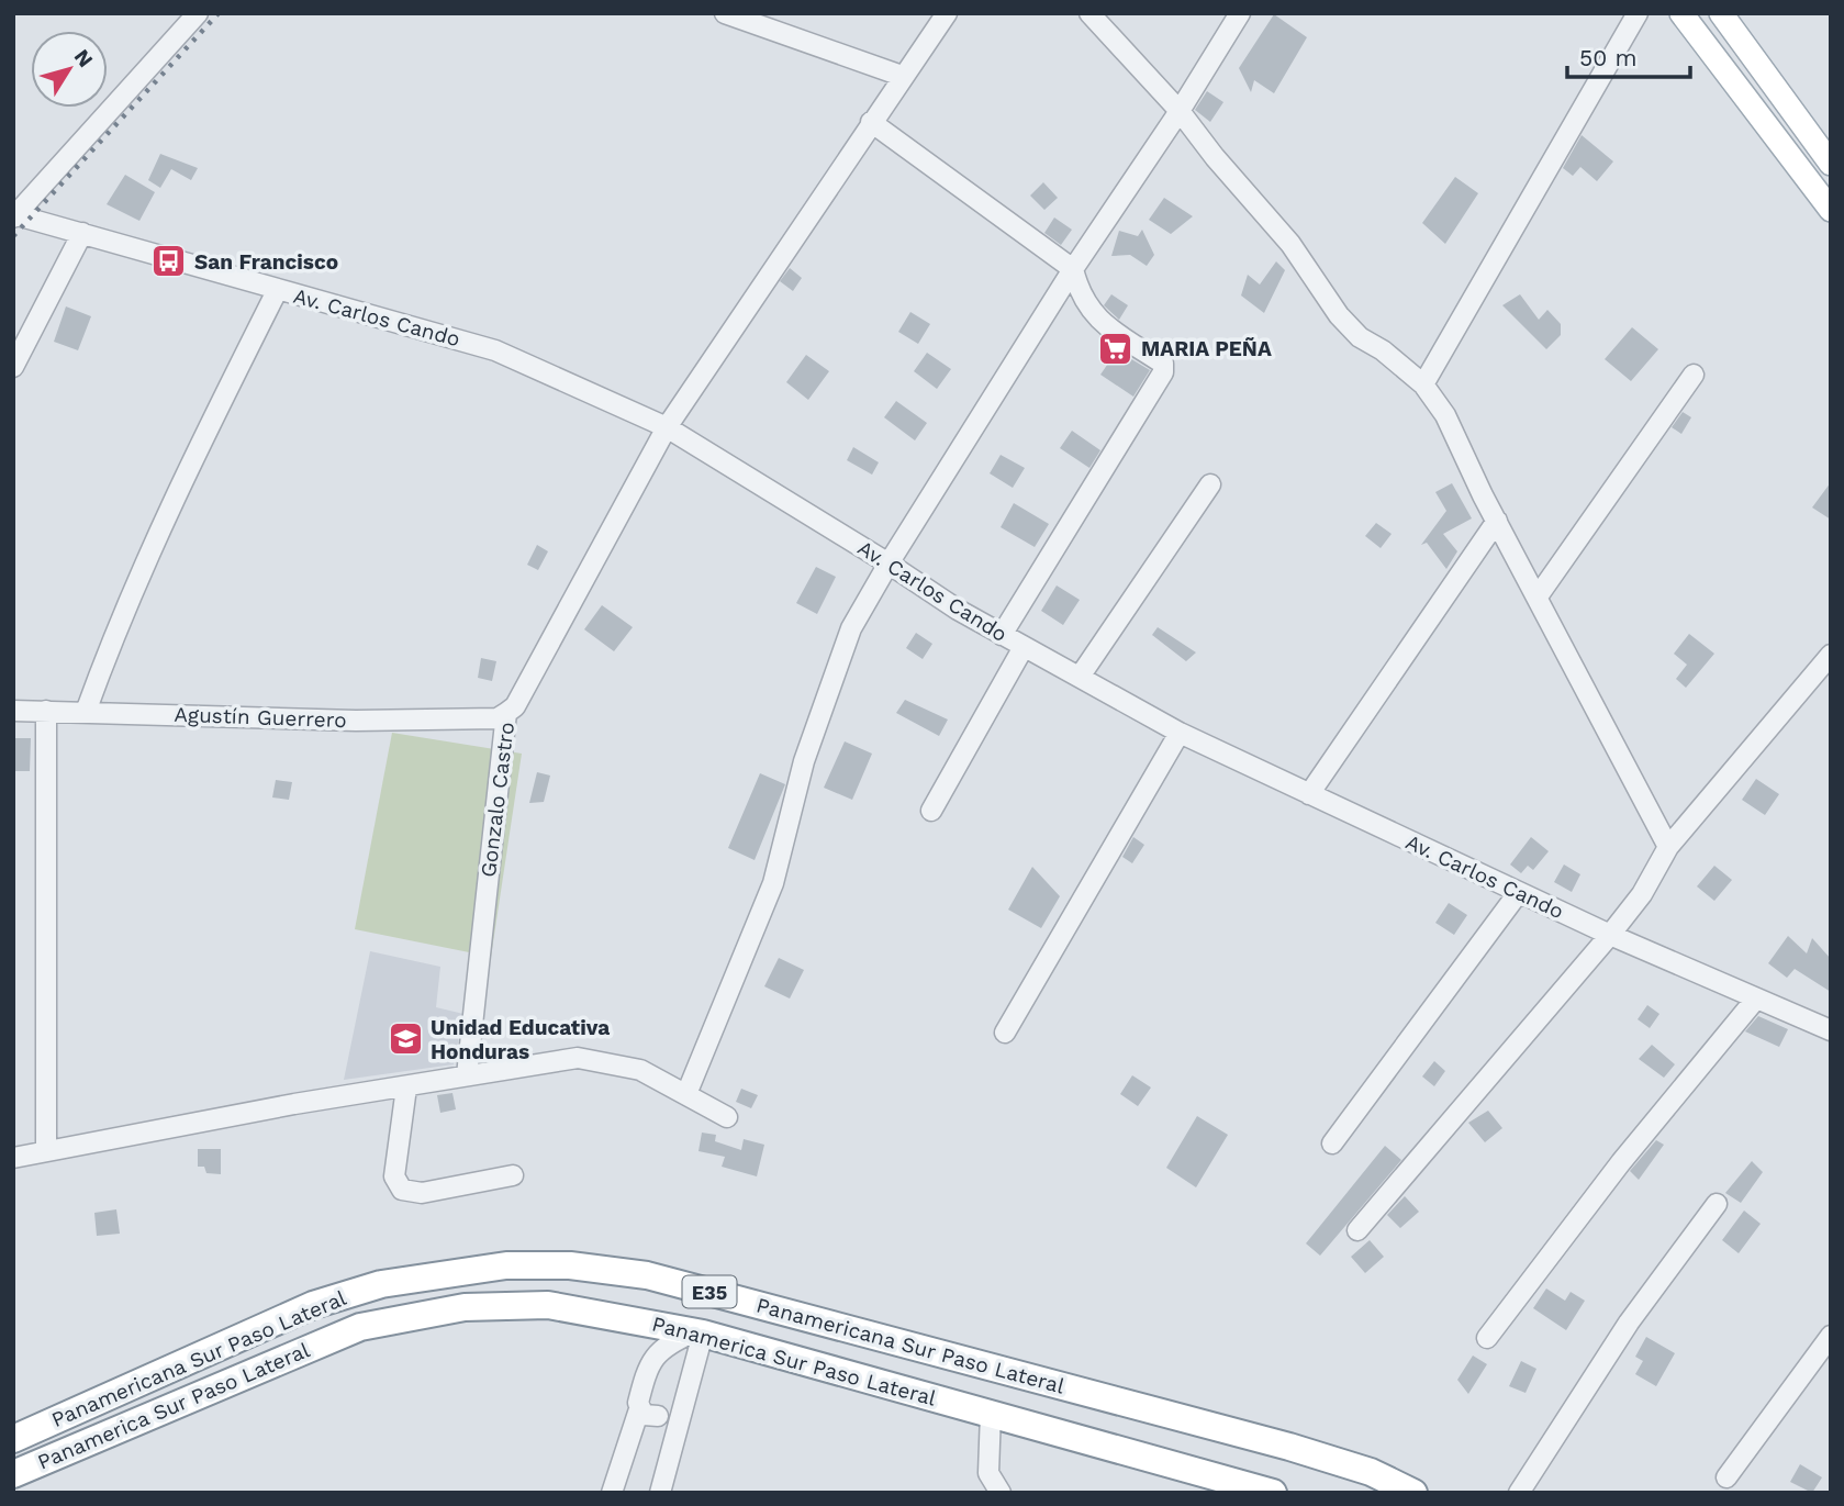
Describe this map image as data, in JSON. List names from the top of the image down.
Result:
{
  "streets": {
    "highway": ["E35", "Panamericana Sur Paso Lateral", "Panamerica Sur Paso Lateral"],
    "street": ["Av. Carlos Cando", "Agustín Guerrero", "Gonzalo Castro"]
  },
  "crossings": [
    ["Av. Carlos Cando", "Gonzalo Castro"],
    ["Agustín Guerrero", "Gonzalo Castro"]
  ],
  "places": {
    "bus stop": ["San Francisco"],
    "supermarket": ["MARIA PEÑA"],
    "school or university": ["Unidad Educativa Honduras"]
  },
  "scale_bar": "50 m",
  "north": "top right"
}
